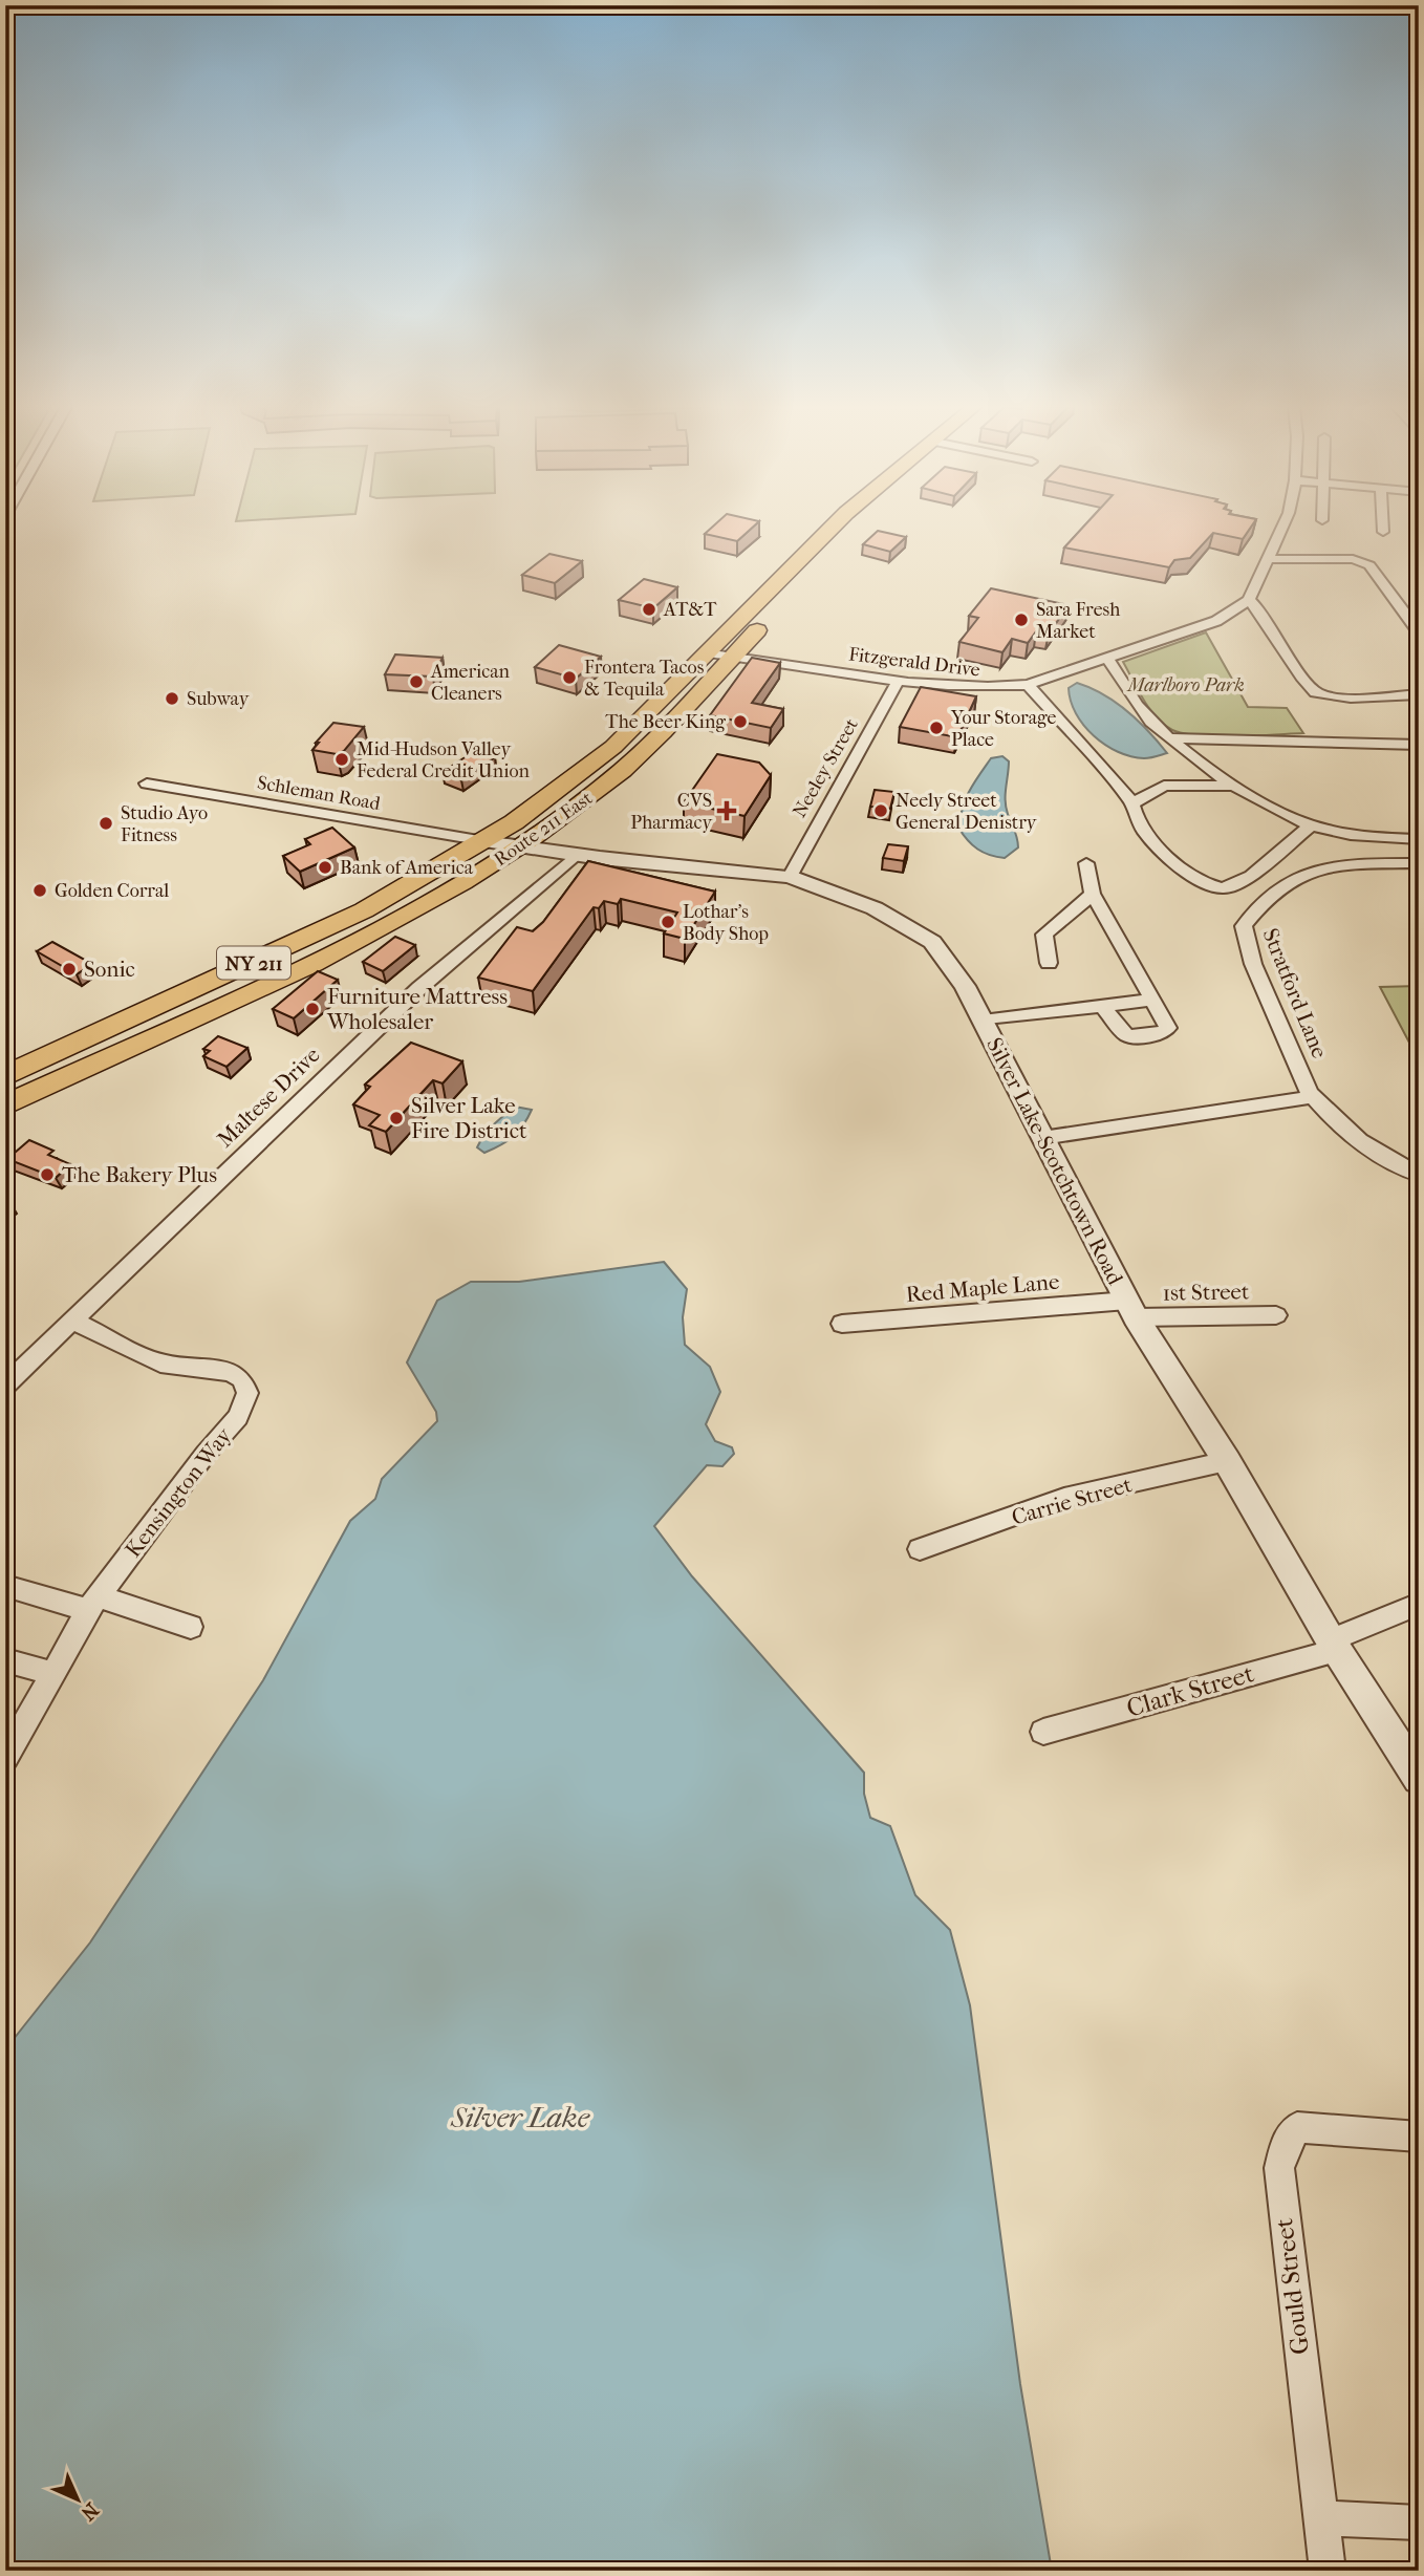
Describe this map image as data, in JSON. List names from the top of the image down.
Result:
{
  "streets": {
    "main road": ["Route 211 East", "NY 211"],
    "street": [
      "Fitzgerald Drive",
      "Neeley Street",
      "Schleman Road",
      "Stratford Lane",
      "Maltese Drive",
      "Silver Lake-Scotchtown Road",
      "Red Maple Lane",
      "1st Street",
      "Kensington Way",
      "Carrie Street",
      "Clark Street",
      "Gould Street"
    ]
  },
  "crossings": [
    ["Fitzgerald Drive", "Neeley Street"],
    ["Fitzgerald Drive", "Route 211 East"],
    ["Neeley Street", "Silver Lake-Scotchtown Road"],
    ["Schleman Road", "Route 211 East"],
    ["Schleman Road", "Silver Lake-Scotchtown Road"],
    ["Route 211 East", "Silver Lake-Scotchtown Road"],
    ["Maltese Drive", "Silver Lake-Scotchtown Road"],
    ["Maltese Drive", "Kensington Way"],
    ["Silver Lake-Scotchtown Road", "Red Maple Lane"],
    ["Silver Lake-Scotchtown Road", "1st Street"],
    ["Silver Lake-Scotchtown Road", "Carrie Street"],
    ["Silver Lake-Scotchtown Road", "Clark Street"],
    ["Red Maple Lane", "1st Street"]
  ],
  "water": ["Silver Lake"],
  "parks": ["Marlboro Park"],
  "places": {
    "other": [
      "AT&T",
      "Sara Fresh Market",
      "Frontera Tacos & Tequila",
      "American Cleaners",
      "Subway",
      "The Beer King",
      "Your Storage Place",
      "Mid-Hudson Valley Federal Credit Union",
      "Neely Street General Denistry",
      "Studio Ayo Fitness",
      "Bank of America",
      "Golden Corral",
      "Lothar's Body Shop",
      "Sonic",
      "Furniture Mattress Wholesaler",
      "Silver Lake Fire District",
      "The Bakery Plus"
    ],
    "health": ["CVS Pharmacy"]
  },
  "north": "bottom right"
}
